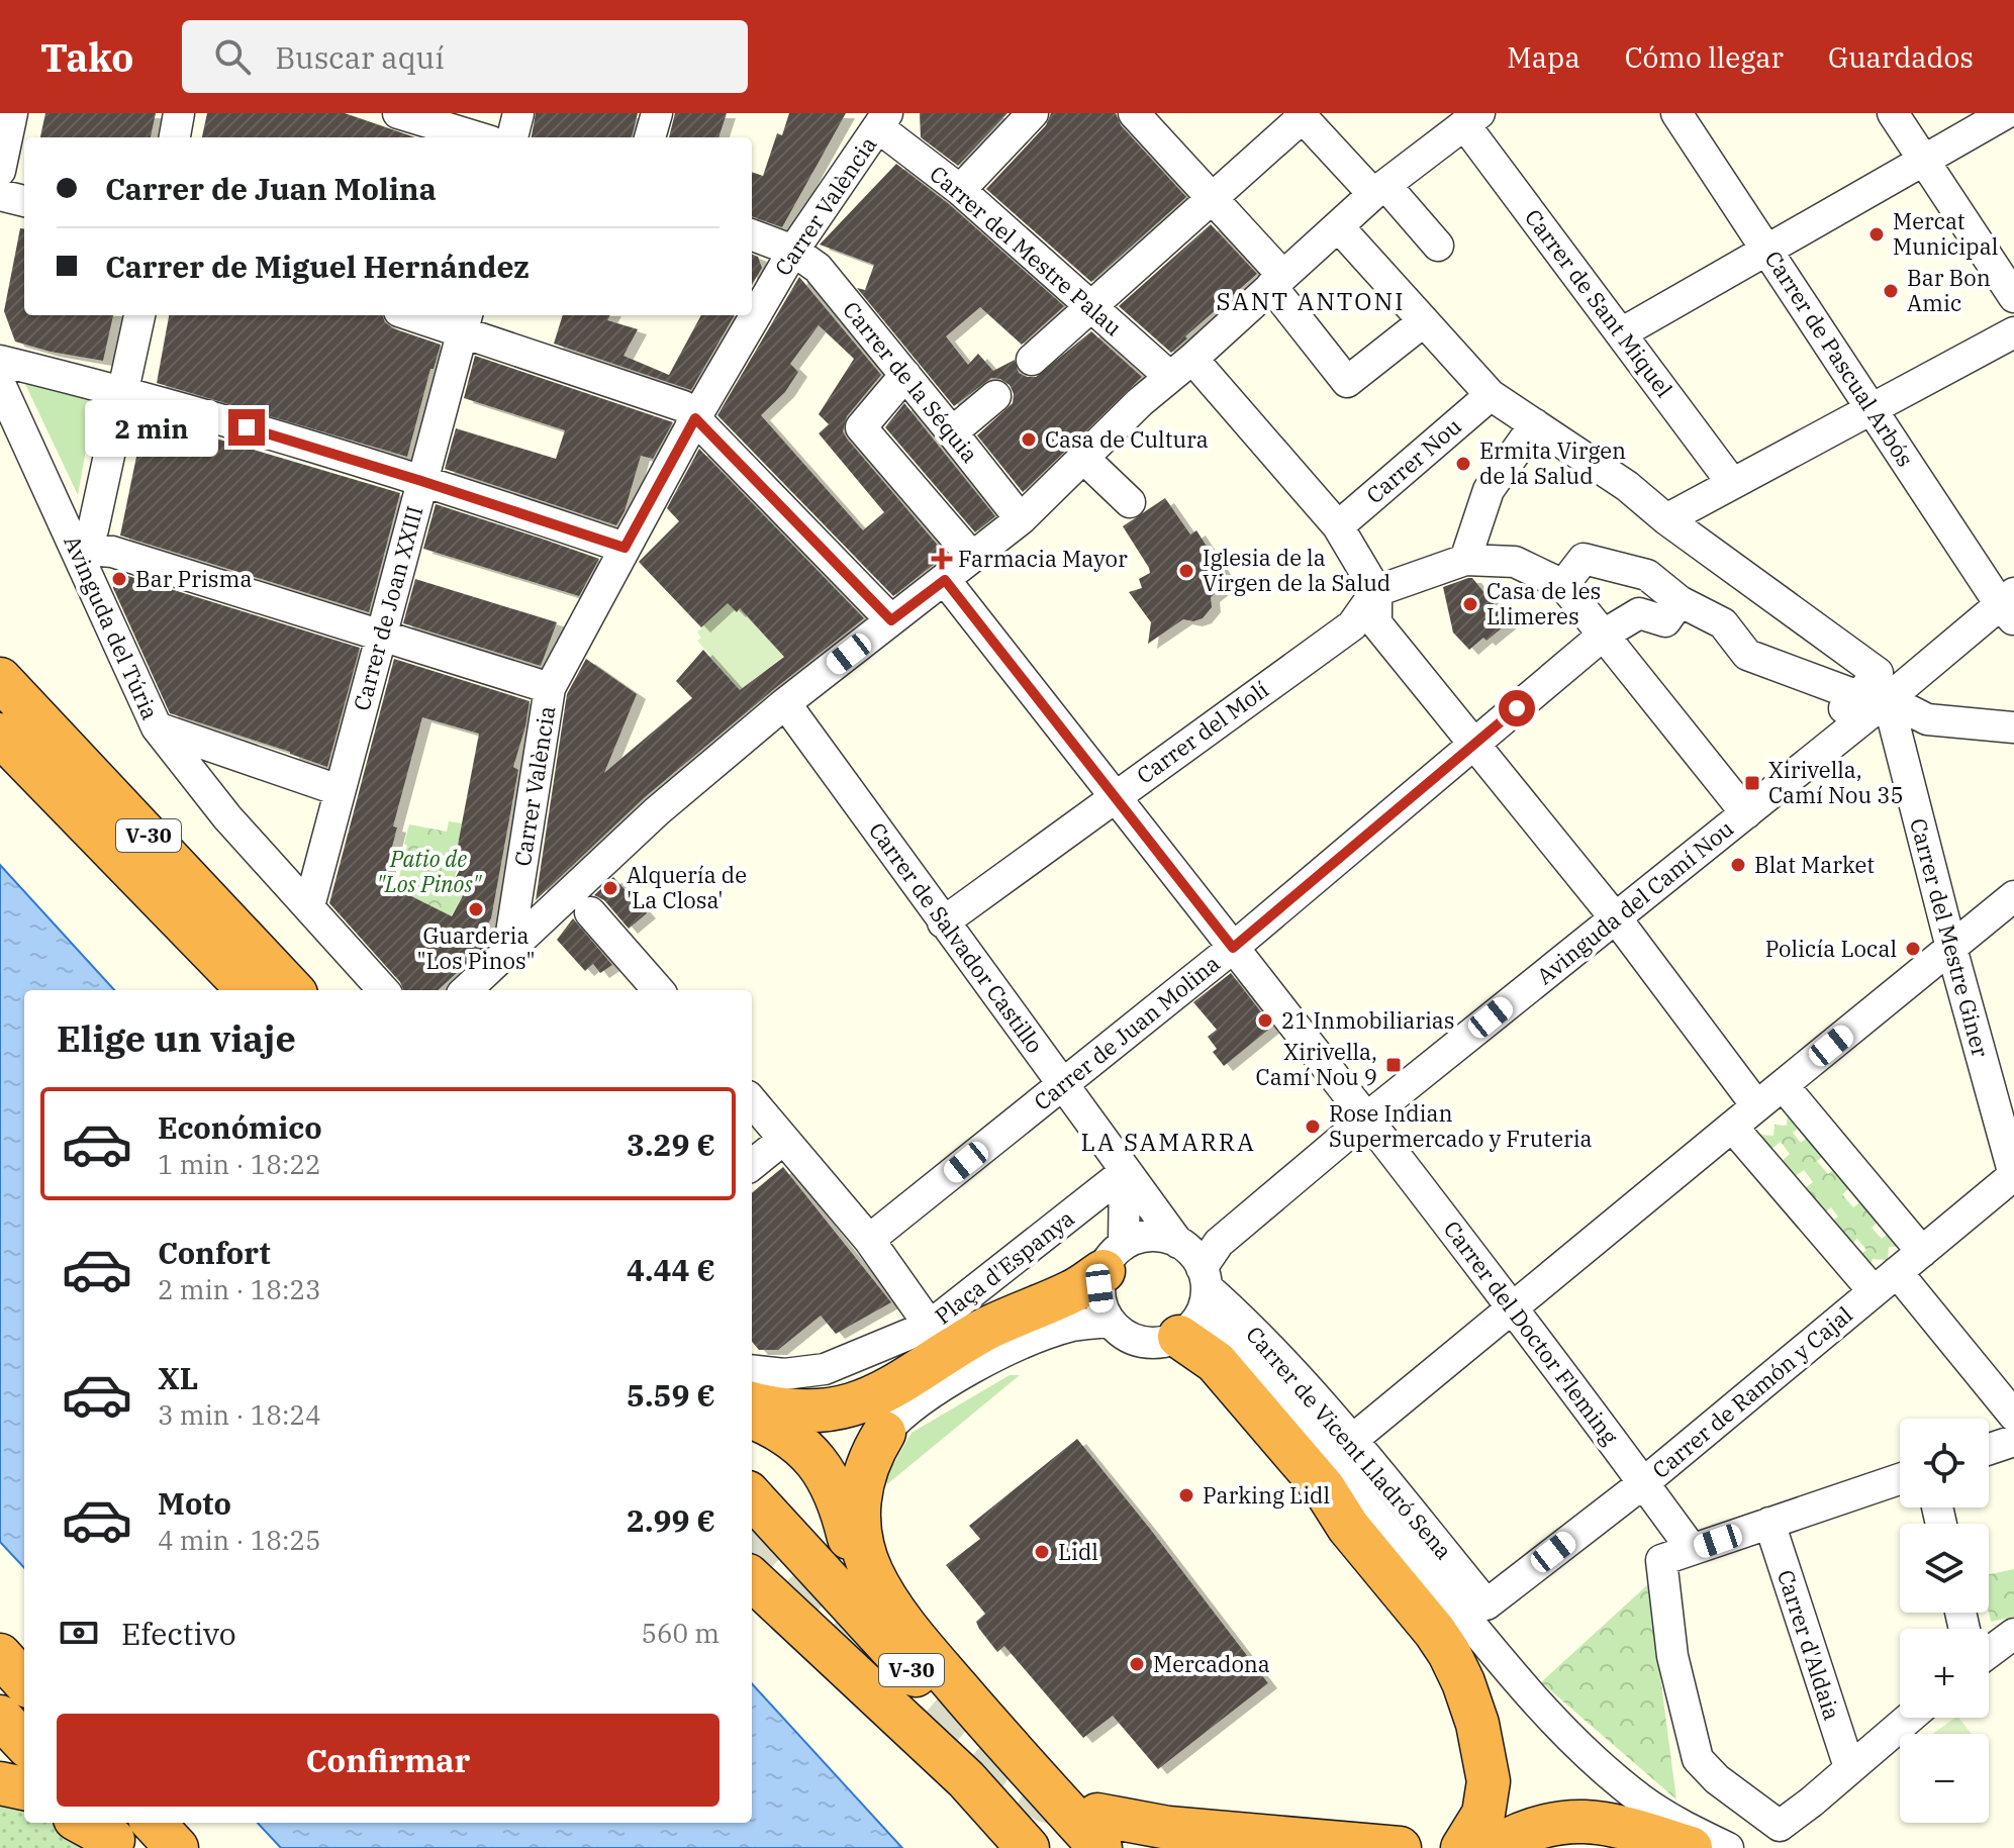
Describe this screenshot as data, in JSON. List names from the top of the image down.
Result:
{
  "streets": {
    "highway": ["V-30"],
    "street": [
      "Carrer València",
      "Carrer del Mestre Palau",
      "Carrer de Sant Miquel",
      "Carrer de Pascual Arbós",
      "Carrer de la Séquia",
      "Carrer Nou",
      "Carrer de Joan XXIII",
      "Avinguda del Túria",
      "Carrer del Molí",
      "Avinguda del Camí Nou",
      "Carrer de Salvador Castillo",
      "Carrer del Mestre Giner",
      "Carrer de Juan Molina",
      "Plaça d'Espanya",
      "Carrer del Doctor Fleming",
      "Carrer de Ramón y Cajal",
      "Carrer de Vicent Lladró Sena",
      "Carrer d'Aldaia"
    ]
  },
  "crossings": [
    ["Carrer València", "Carrer del Mestre Palau"],
    ["Carrer València", "Carrer de la Séquia"],
    ["Carrer del Mestre Palau", "Carrer Nou"],
    ["Carrer del Mestre Palau", "Carrer del Molí"],
    ["Carrer de Pascual Arbós", "Avinguda del Camí Nou"],
    ["Carrer de Joan XXIII", "Avinguda del Túria"],
    ["Carrer del Molí", "Carrer de Salvador Castillo"],
    ["Carrer del Molí", "Carrer del Doctor Fleming"],
    ["Avinguda del Camí Nou", "Carrer de Salvador Castillo"],
    ["Avinguda del Camí Nou", "Carrer del Mestre Giner"],
    ["Avinguda del Camí Nou", "Carrer del Doctor Fleming"],
    ["Avinguda del Camí Nou", "Carrer de Vicent Lladró Sena"],
    ["Carrer de Salvador Castillo", "Carrer de Juan Molina"],
    ["Carrer de Salvador Castillo", "Plaça d'Espanya"],
    ["Carrer de Salvador Castillo", "Carrer de Vicent Lladró Sena"],
    ["Carrer del Mestre Giner", "Carrer de Ramón y Cajal"],
    ["Carrer de Juan Molina", "Carrer del Doctor Fleming"],
    ["Carrer del Doctor Fleming", "Carrer de Ramón y Cajal"],
    ["Carrer de Ramón y Cajal", "Carrer de Vicent Lladró Sena"]
  ],
  "districts": ["SANT ANTONI", "LA SAMARRA"],
  "parks": ["Patio de \"Los Pinos\""],
  "places": {
    "other": [
      "Mercat Municipal",
      "Bar Bon Amic",
      "Casa de Cultura",
      "Ermita Virgen de la Salud",
      "Iglesia de la Virgen de la Salud",
      "Bar Prisma",
      "Casa de les Llimeres",
      "Blat Market",
      "Alquería de 'La Closa'",
      "Guarderia \"Los Pinos\"",
      "Policía Local",
      "21 Inmobiliarias",
      "Rose Indian Supermercado y Fruteria",
      "Parking Lidl",
      "Lidl",
      "Mercadona"
    ],
    "health": ["Farmacia Mayor"],
    "transit": ["Xirivella, Camí Nou 35", "Xirivella, Camí Nou 9"]
  },
  "page": {
    "header": "Tako",
    "search": "Buscar aquí",
    "nav": ["Mapa", "Cómo llegar", "Guardados"],
    "banner": ["Carrer de Juan Molina", "Carrer de Miguel Hernández"],
    "bubble": "2 min",
    "heading": "Elige un viaje",
    "list": [
      {
        "name": "Económico",
        "note": "1 min · 18:22",
        "value": "3.29 €"
      },
      {
        "name": "Confort",
        "note": "2 min · 18:23",
        "value": "4.44 €"
      },
      {
        "name": "XL",
        "note": "3 min · 18:24",
        "value": "5.59 €"
      },
      {
        "name": "Moto",
        "note": "4 min · 18:25",
        "value": "2.99 €"
      }
    ],
    "map_buttons": ["+", "−"],
    "pay": ["Efectivo", "560 m"],
    "buttons": "Confirmar"
  }
}
